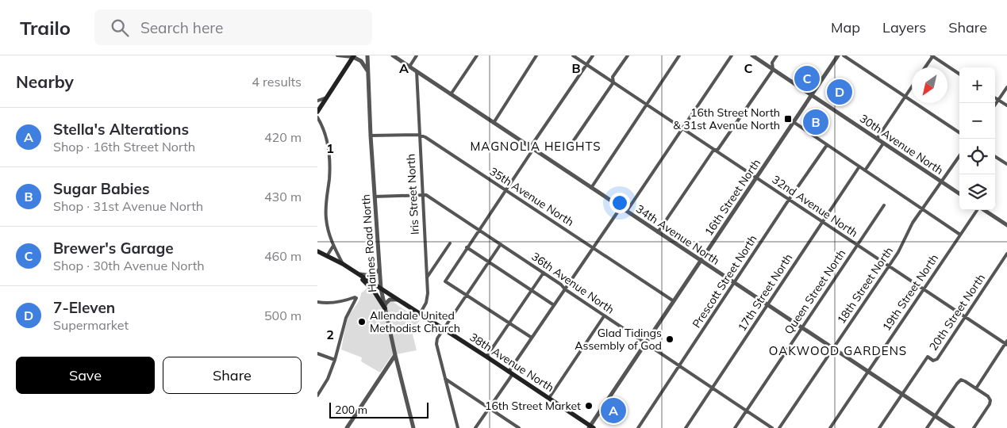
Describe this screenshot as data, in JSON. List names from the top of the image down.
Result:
{
  "streets": {
    "main road": ["38th Avenue North"],
    "street": [
      "30th Avenue North",
      "Iris Street North",
      "35th Avenue North",
      "16th Street North",
      "32nd Avenue North",
      "34th Avenue North",
      "Haines Road North",
      "Prescott Street North",
      "36th Avenue North",
      "18th Street North",
      "Queen Street North",
      "17th Street North",
      "19th Street North",
      "20th Street North"
    ]
  },
  "crossings": [
    ["30th Avenue North", "16th Street North"],
    ["30th Avenue North", "18th Street North"],
    ["Iris Street North", "35th Avenue North"],
    ["Iris Street North", "34th Avenue North"],
    ["Iris Street North", "36th Avenue North"],
    ["Iris Street North", "38th Avenue North"],
    ["35th Avenue North", "16th Street North"],
    ["16th Street North", "32nd Avenue North"],
    ["16th Street North", "34th Avenue North"],
    ["16th Street North", "36th Avenue North"],
    ["16th Street North", "38th Avenue North"],
    ["32nd Avenue North", "Prescott Street North"],
    ["32nd Avenue North", "18th Street North"],
    ["32nd Avenue North", "Queen Street North"],
    ["32nd Avenue North", "17th Street North"],
    ["32nd Avenue North", "19th Street North"],
    ["32nd Avenue North", "20th Street North"],
    ["34th Avenue North", "Prescott Street North"],
    ["34th Avenue North", "18th Street North"],
    ["34th Avenue North", "Queen Street North"],
    ["34th Avenue North", "17th Street North"],
    ["34th Avenue North", "19th Street North"],
    ["34th Avenue North", "20th Street North"],
    ["Haines Road North", "36th Avenue North"],
    ["Haines Road North", "38th Avenue North"],
    ["Prescott Street North", "36th Avenue North"],
    ["36th Avenue North", "Queen Street North"],
    ["36th Avenue North", "17th Street North"]
  ],
  "districts": ["MAGNOLIA HEIGHTS", "OAKWOOD GARDENS"],
  "places": {
    "transit": ["16th Street North & 31st Avenue North"],
    "other": ["Allendale United Methodist Church", "Glad Tidings Assembly of God", "16th Street Market"]
  },
  "scale_bar": "200 m",
  "north": "bottom left",
  "page": {
    "header": "Trailo",
    "search": "Search here",
    "nav": ["Map", "Layers", "Share"],
    "heading": ["Nearby", "4 results"],
    "pins": [
      "C",
      "D",
      "B",
      "A"
    ],
    "map_buttons": ["+", "−"],
    "list": [
      {
        "mark": "A",
        "name": "Stella's Alterations",
        "note": "Shop · 16th Street North",
        "value": "420 m"
      },
      {
        "mark": "B",
        "name": "Sugar Babies",
        "note": "Shop · 31st Avenue North",
        "value": "430 m"
      },
      {
        "mark": "C",
        "name": "Brewer's Garage",
        "note": "Shop · 30th Avenue North",
        "value": "460 m"
      },
      {
        "mark": "D",
        "name": "7-Eleven",
        "note": "Supermarket",
        "value": "500 m"
      }
    ],
    "buttons": ["Save", "Share"],
    "scale": "200 m"
  },
  "grid": {
    "columns": ["A", "B", "C"],
    "rows": ["1", "2"]
  }
}
